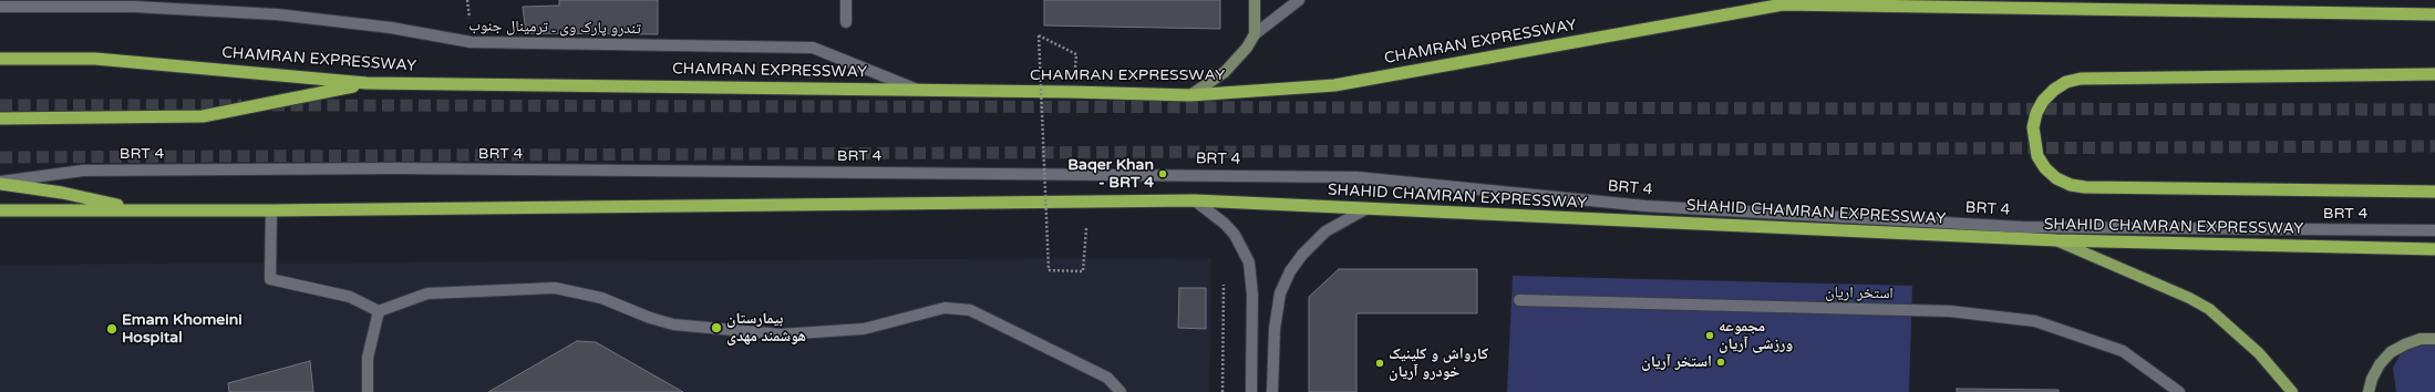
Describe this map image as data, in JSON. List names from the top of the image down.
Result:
{
  "streets": {
    "highway": ["CHAMRAN EXPRESSWAY", "SHAHID CHAMRAN EXPRESSWAY"],
    "street": ["تندرو پارک وی ـ ترمینال جنوب", "BRT 4", "استخر اریان"]
  },
  "crossings": [
    ["تندرو پارک وی ـ ترمینال جنوب", "CHAMRAN EXPRESSWAY"]
  ],
  "places": [
    "Baqer Khan - BRT 4",
    "بیمارستان هوشمند مهدی",
    "Emam Khomeini Hospital",
    "مجموعه ورزشی آریان",
    "استخر آریان",
    "کارواش و کلینیک خودرو آریان"
  ]
}
